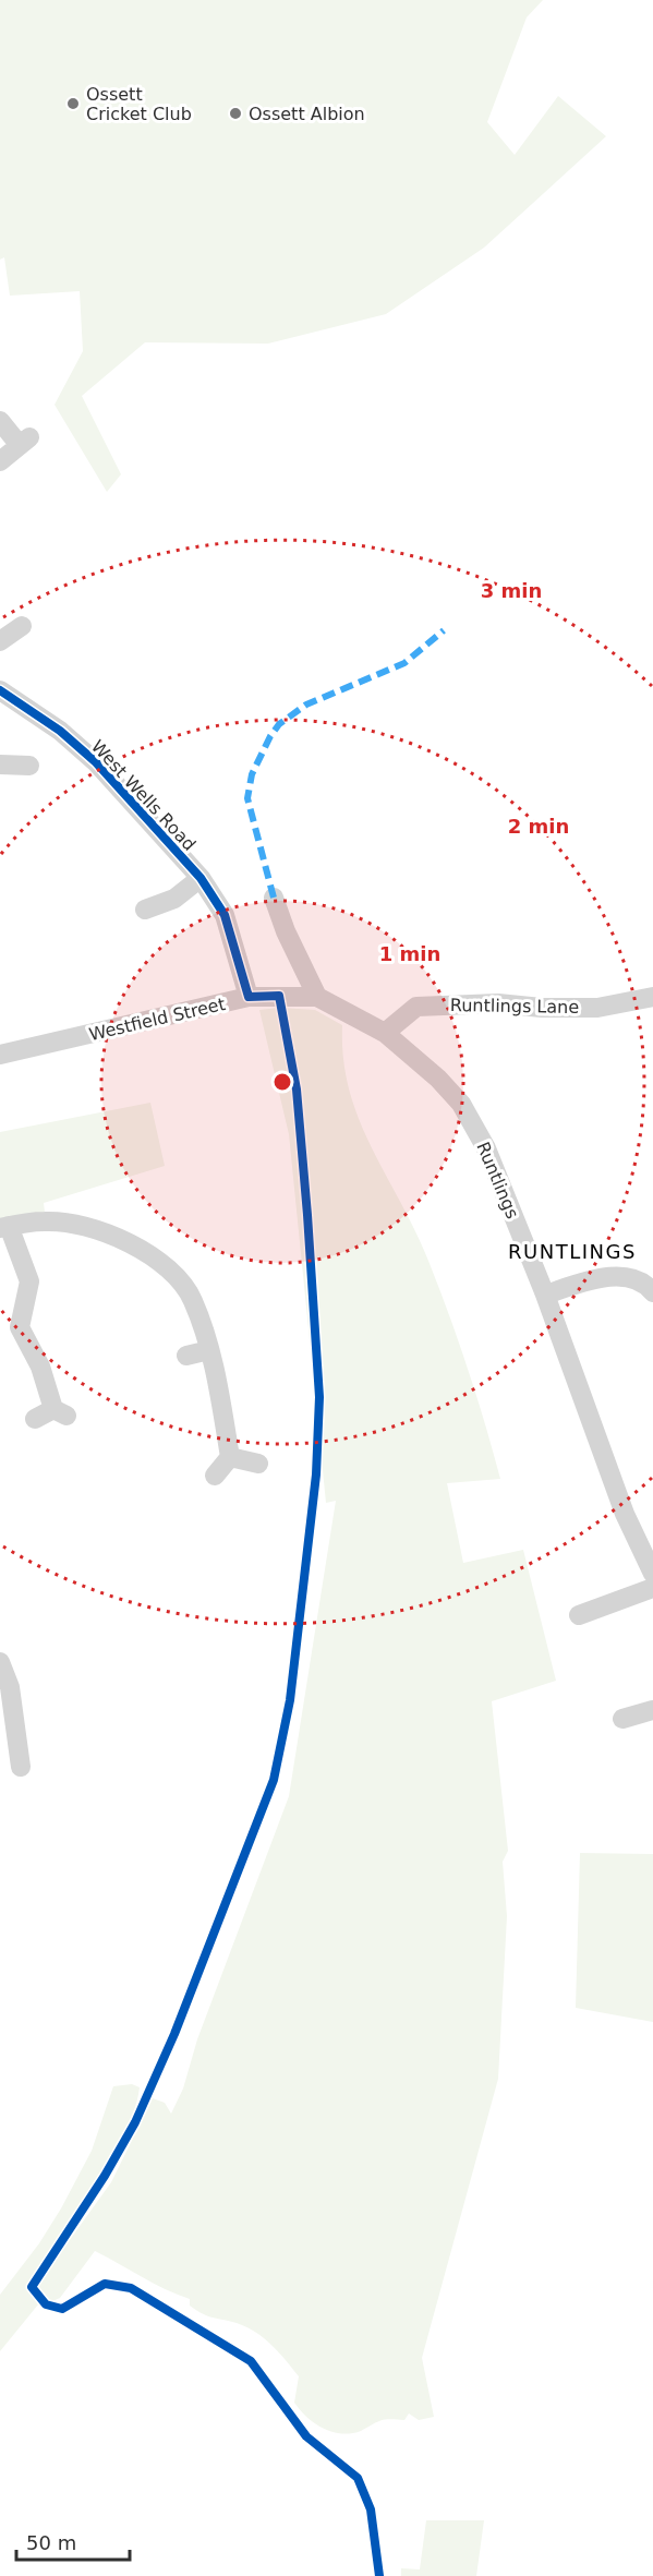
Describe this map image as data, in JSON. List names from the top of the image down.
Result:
{
  "streets": {
    "street": [
      "West Wells Road",
      "Runtlings Lane",
      "Westfield Street",
      "Runtlings"
    ]
  },
  "crossings": [
    ["West Wells Road", "Westfield Street"],
    ["Runtlings Lane", "Runtlings"],
    ["Westfield Street", "Runtlings"]
  ],
  "districts": ["RUNTLINGS"],
  "places": ["Ossett Cricket Club", "Ossett Albion"],
  "scale_bar": "50 m",
  "rings": ["3 min", "2 min", "1 min"]
}
